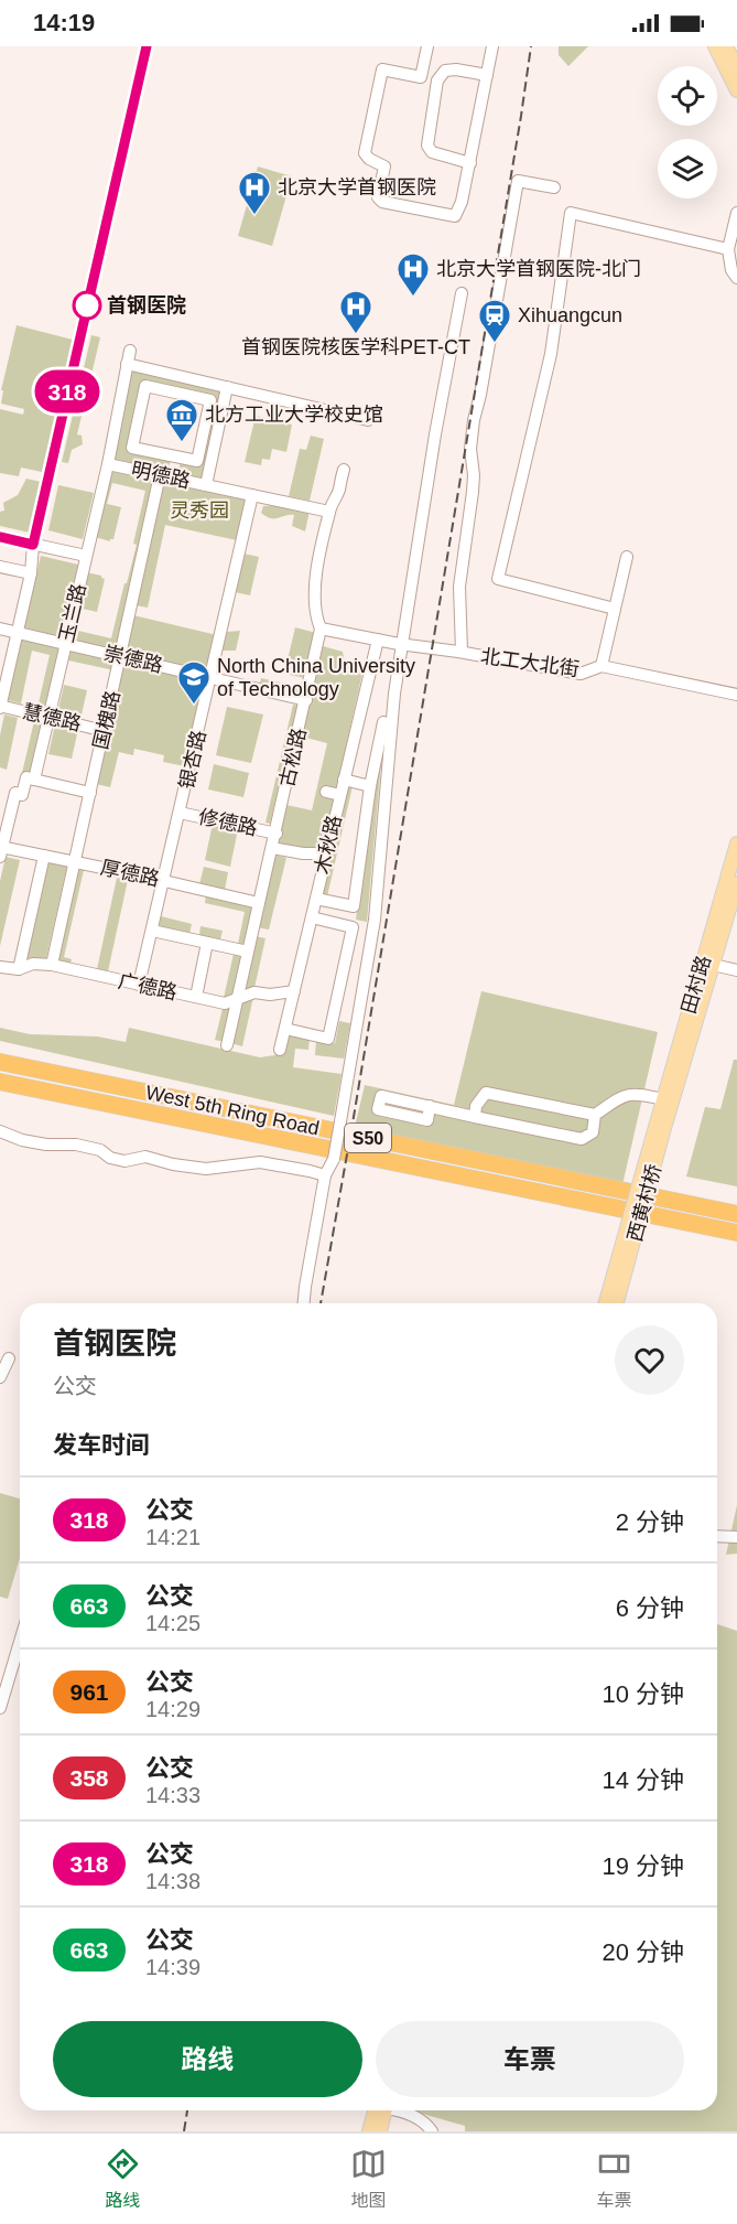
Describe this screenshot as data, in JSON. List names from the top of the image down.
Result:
{
  "streets": {
    "highway": ["West 5th Ring Road", "S50"],
    "main road": ["田村路", "西黄村桥"],
    "street": [
      "明德路",
      "玉兰路",
      "崇德路",
      "北工大北街",
      "慧德路",
      "国槐路",
      "古松路",
      "银杏路",
      "修德路",
      "木秋路",
      "厚德路",
      "广德路"
    ]
  },
  "crossings": [
    ["明德路", "玉兰路"],
    ["明德路", "国槐路"],
    ["明德路", "古松路"],
    ["明德路", "银杏路"],
    ["玉兰路", "崇德路"],
    ["玉兰路", "慧德路"],
    ["崇德路", "国槐路"],
    ["崇德路", "古松路"],
    ["崇德路", "银杏路"],
    ["北工大北街", "古松路"],
    ["北工大北街", "木秋路"],
    ["慧德路", "国槐路"],
    ["国槐路", "厚德路"],
    ["国槐路", "广德路"],
    ["古松路", "修德路"],
    ["古松路", "厚德路"],
    ["古松路", "广德路"],
    ["银杏路", "修德路"],
    ["银杏路", "厚德路"],
    ["银杏路", "广德路"],
    ["木秋路", "广德路"],
    ["田村路", "西黄村桥"]
  ],
  "parks": ["灵秀园"],
  "places": {
    "hospital": ["北京大学首钢医院", "北京大学首钢医院-北门", "首钢医院核医学科PET-CT"],
    "other": ["首钢医院"],
    "station": ["Xihuangcun"],
    "museum": ["北方工业大学校史馆"],
    "school or university": ["North China University of Technology"]
  },
  "lines": ["bus line 318"],
  "page": {
    "status": "14:19",
    "on_map": "318",
    "heading": [
      ["首钢医院", "公交"],
      "发车时间"
    ],
    "list": [
      {
        "mark": "318",
        "name": "公交",
        "note": "14:21",
        "value": "2 分钟"
      },
      {
        "mark": "663",
        "name": "公交",
        "note": "14:25",
        "value": "6 分钟"
      },
      {
        "mark": "961",
        "name": "公交",
        "note": "14:29",
        "value": "10 分钟"
      },
      {
        "mark": "358",
        "name": "公交",
        "note": "14:33",
        "value": "14 分钟"
      },
      {
        "mark": "318",
        "name": "公交",
        "note": "14:38",
        "value": "19 分钟"
      },
      {
        "mark": "663",
        "name": "公交",
        "note": "14:39",
        "value": "20 分钟"
      }
    ],
    "buttons": ["路线", "车票"],
    "tabs": ["路线", "地图", "车票"]
  }
}
